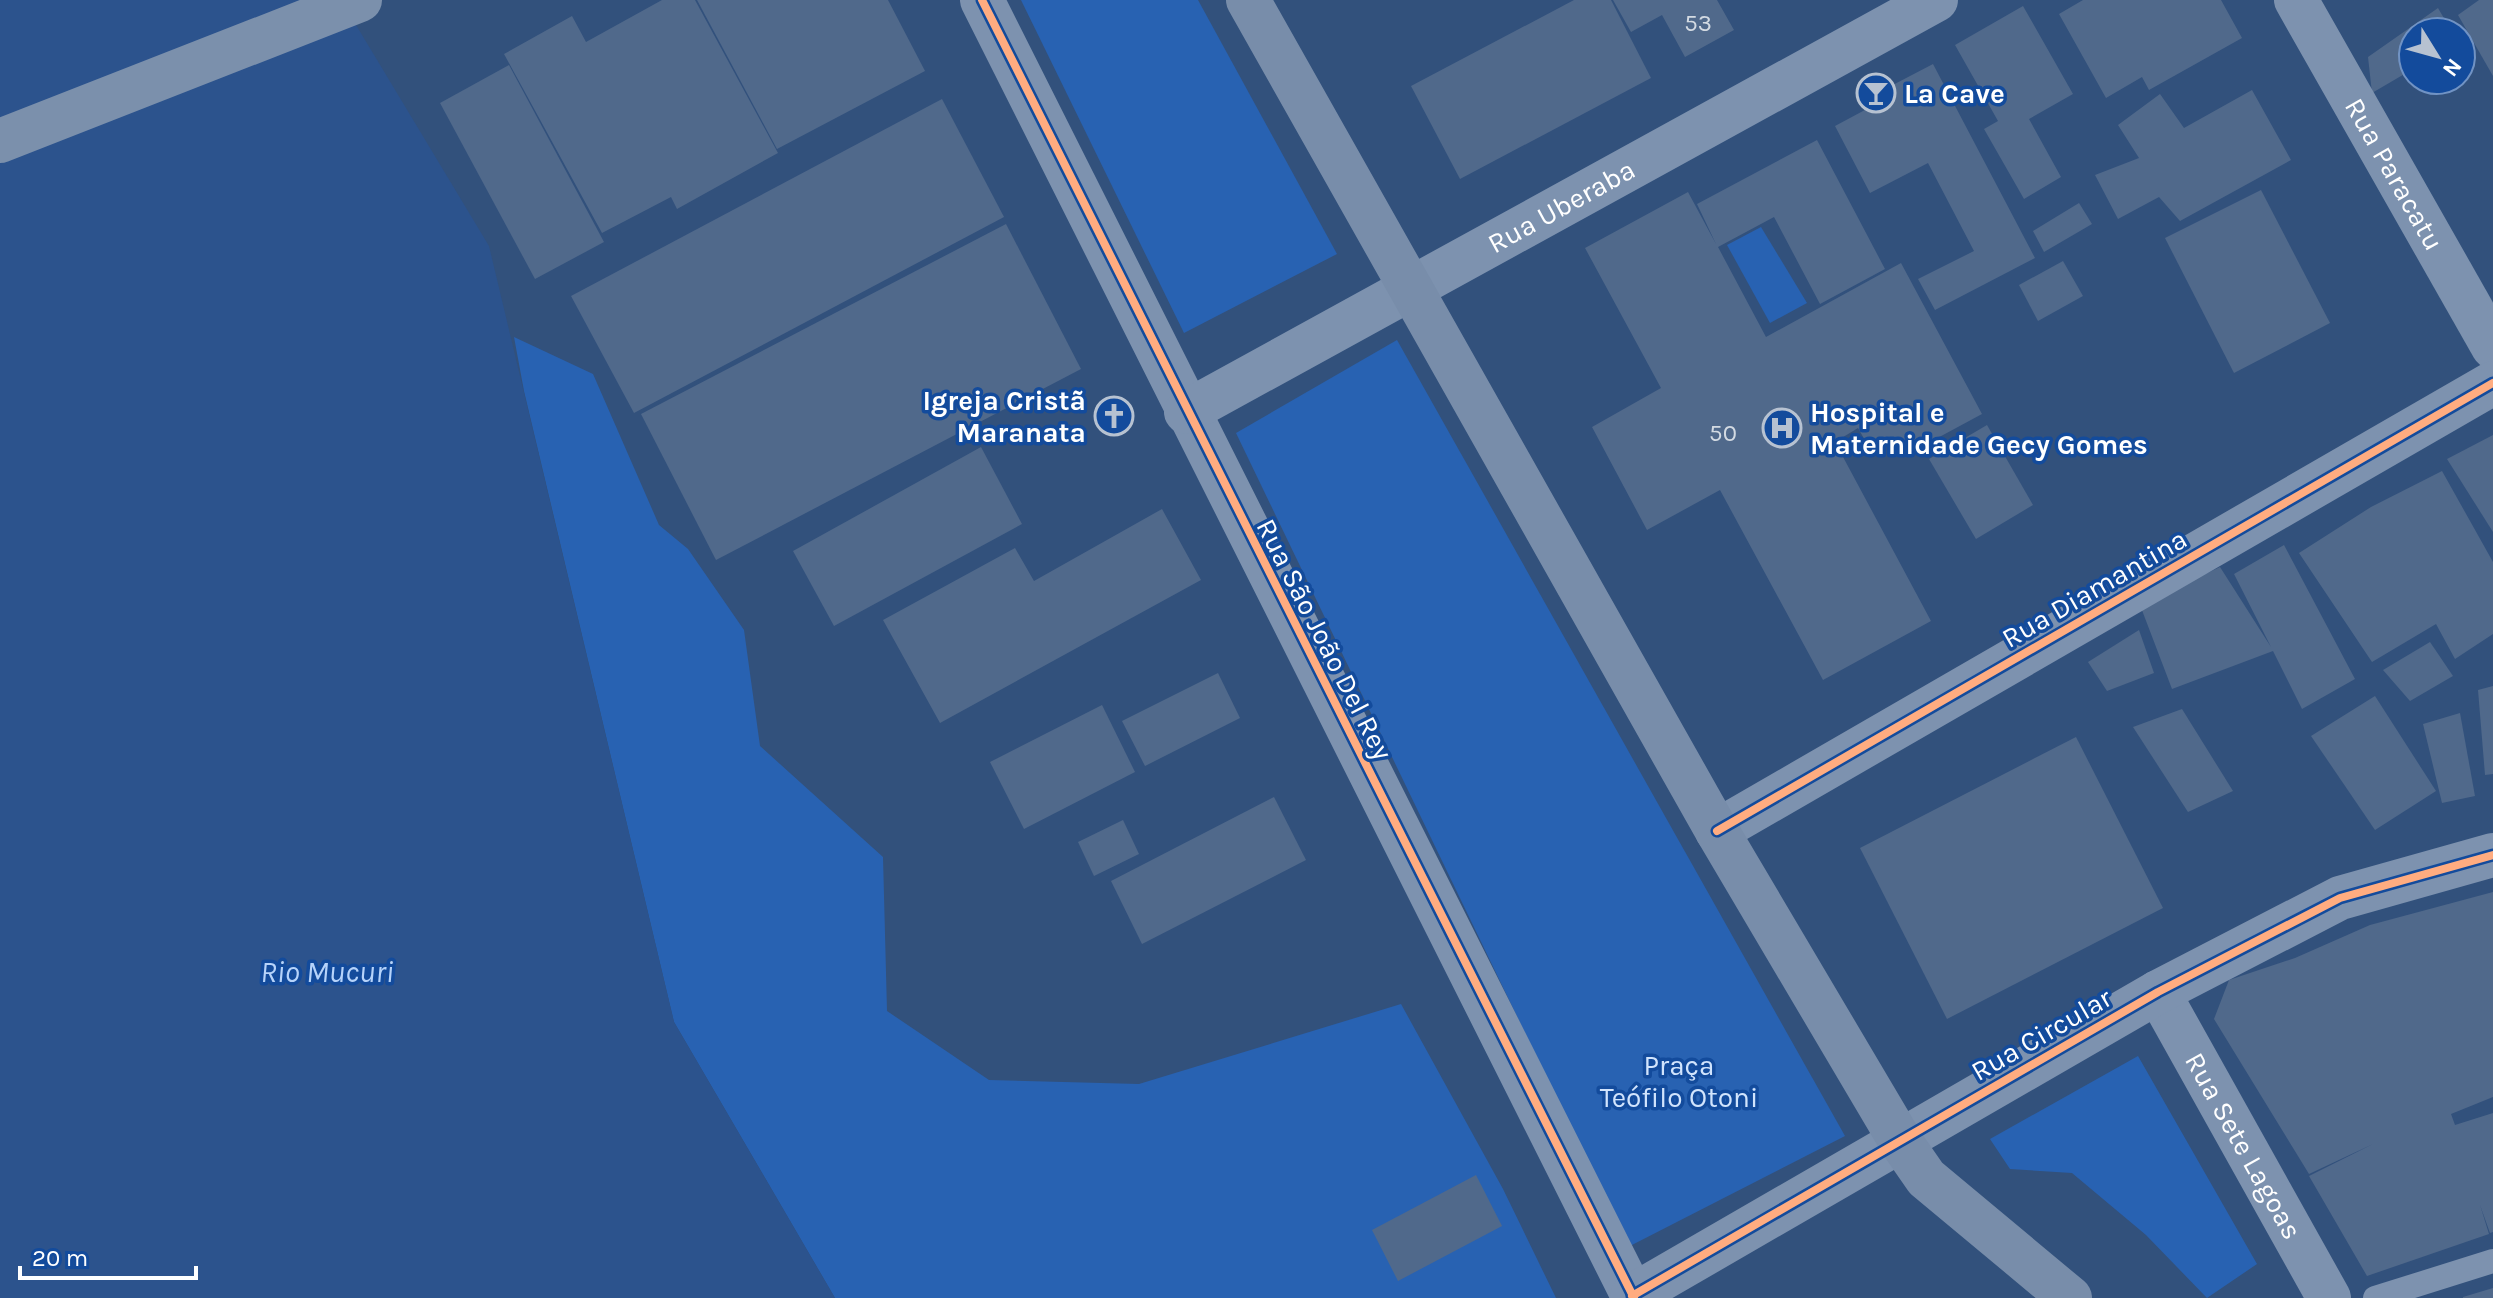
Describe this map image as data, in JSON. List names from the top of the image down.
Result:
{
  "streets": {
    "street": [
      "Rua Paracatu",
      "Rua Uberaba",
      "Rua Diamantina",
      "Rua São João Del Rey",
      "Rua Circular",
      "Rua Sete Lagoas"
    ]
  },
  "crossings": [
    ["Rua Uberaba", "Rua São João Del Rey"],
    ["Rua São João Del Rey", "Rua Circular"],
    ["Rua Circular", "Rua Sete Lagoas"]
  ],
  "water": ["Rio Mucuri"],
  "parks": ["Praça Teófilo Otoni"],
  "places": {
    "bar": ["La Cave"],
    "church": ["Igreja Cristã Maranata"],
    "hospital": ["Hospital e Maternidade Gecy Gomes"]
  },
  "house_numbers": ["53", "50"],
  "scale_bar": "20 m",
  "north": "bottom right"
}
